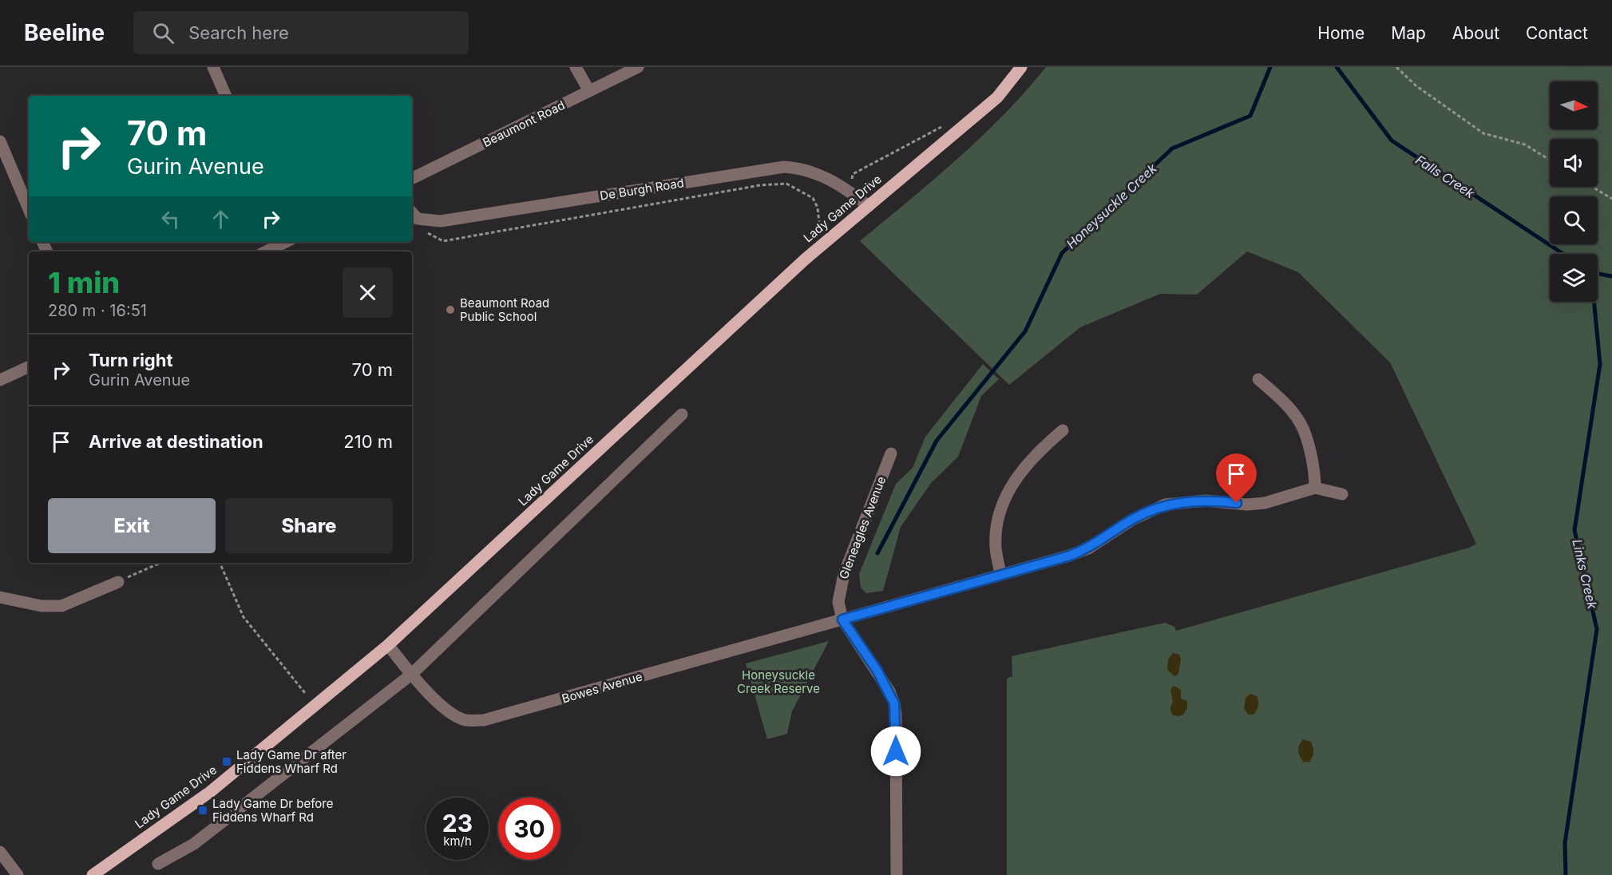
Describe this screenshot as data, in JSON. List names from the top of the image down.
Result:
{
  "streets": {
    "main road": ["Lady Game Drive"],
    "street": [
      "Beaumont Road",
      "De Burgh Road",
      "Gleneagles Avenue",
      "Bowes Avenue"
    ]
  },
  "crossings": [
    ["De Burgh Road", "Lady Game Drive"],
    ["Lady Game Drive", "Bowes Avenue"],
    ["Gleneagles Avenue", "Bowes Avenue"]
  ],
  "water": ["Falls Creek", "Honeysuckle Creek", "Links Creek"],
  "parks": ["Honeysuckle Creek Reserve"],
  "places": {
    "other": ["Beaumont Road Public School"],
    "transit": ["Lady Game Dr after Fiddens Wharf Rd", "Lady Game Dr before Fiddens Wharf Rd"]
  },
  "north": "right",
  "page": {
    "header": "Beeline",
    "search": "Search here",
    "nav": [
      "Home",
      "Map",
      "About",
      "Contact"
    ],
    "turn": ["70 m", "Gurin Avenue"],
    "heading": ["1 min", "280 m · 16:51"],
    "list": [
      {
        "name": "Turn right",
        "note": "Gurin Avenue",
        "value": "70 m"
      },
      {
        "name": "Arrive at destination",
        "value": "210 m"
      }
    ],
    "buttons": ["Exit", "Share"],
    "speed": "23 km/h",
    "limit": "30"
  }
}
